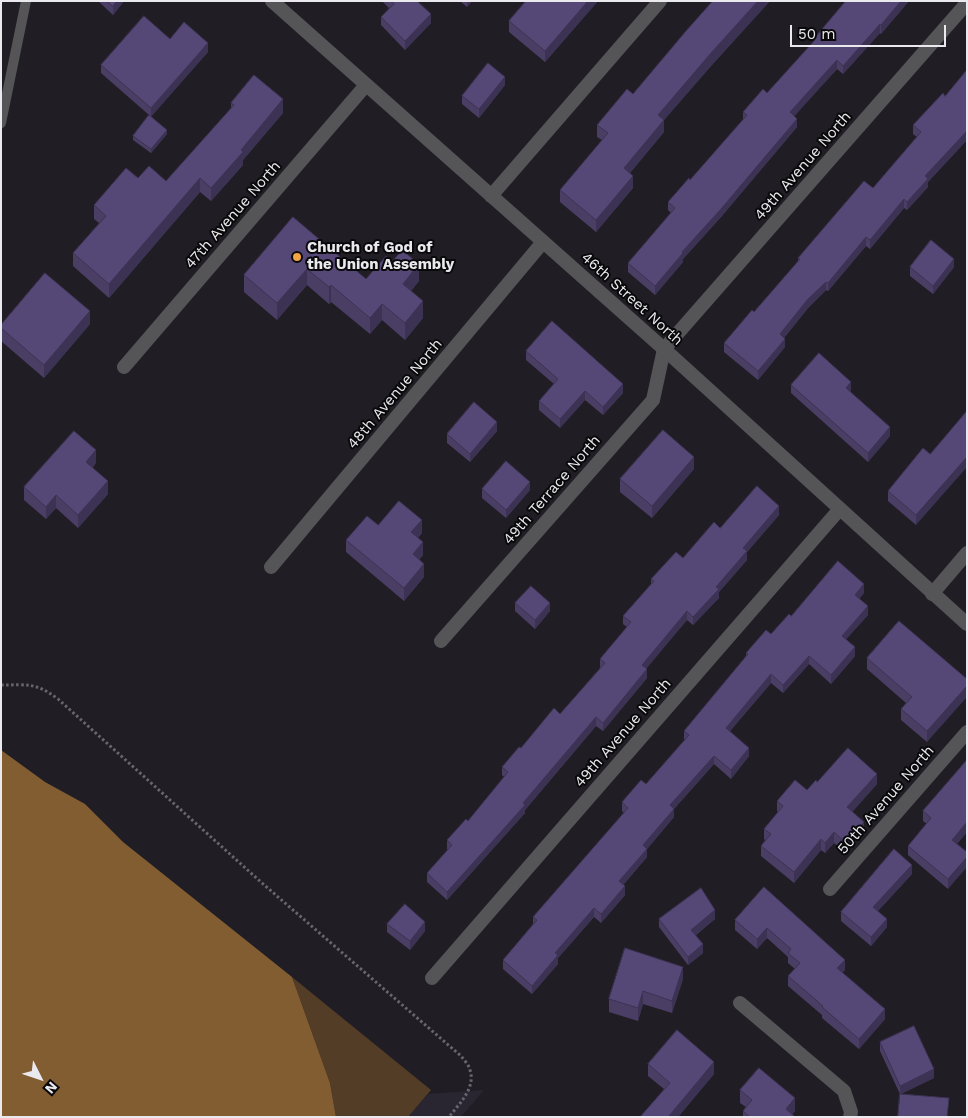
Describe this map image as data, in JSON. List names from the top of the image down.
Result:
{
  "streets": {
    "street": [
      "49th Avenue North",
      "47th Avenue North",
      "46th Street North",
      "48th Avenue North",
      "49th Terrace North",
      "50th Avenue North"
    ]
  },
  "crossings": [
    ["49th Avenue North", "46th Street North"],
    ["49th Avenue North", "49th Terrace North"],
    ["47th Avenue North", "46th Street North"],
    ["46th Street North", "48th Avenue North"],
    ["46th Street North", "49th Terrace North"]
  ],
  "places": ["Church of God of the Union Assembly"],
  "scale_bar": "50 m",
  "north": "bottom right"
}
